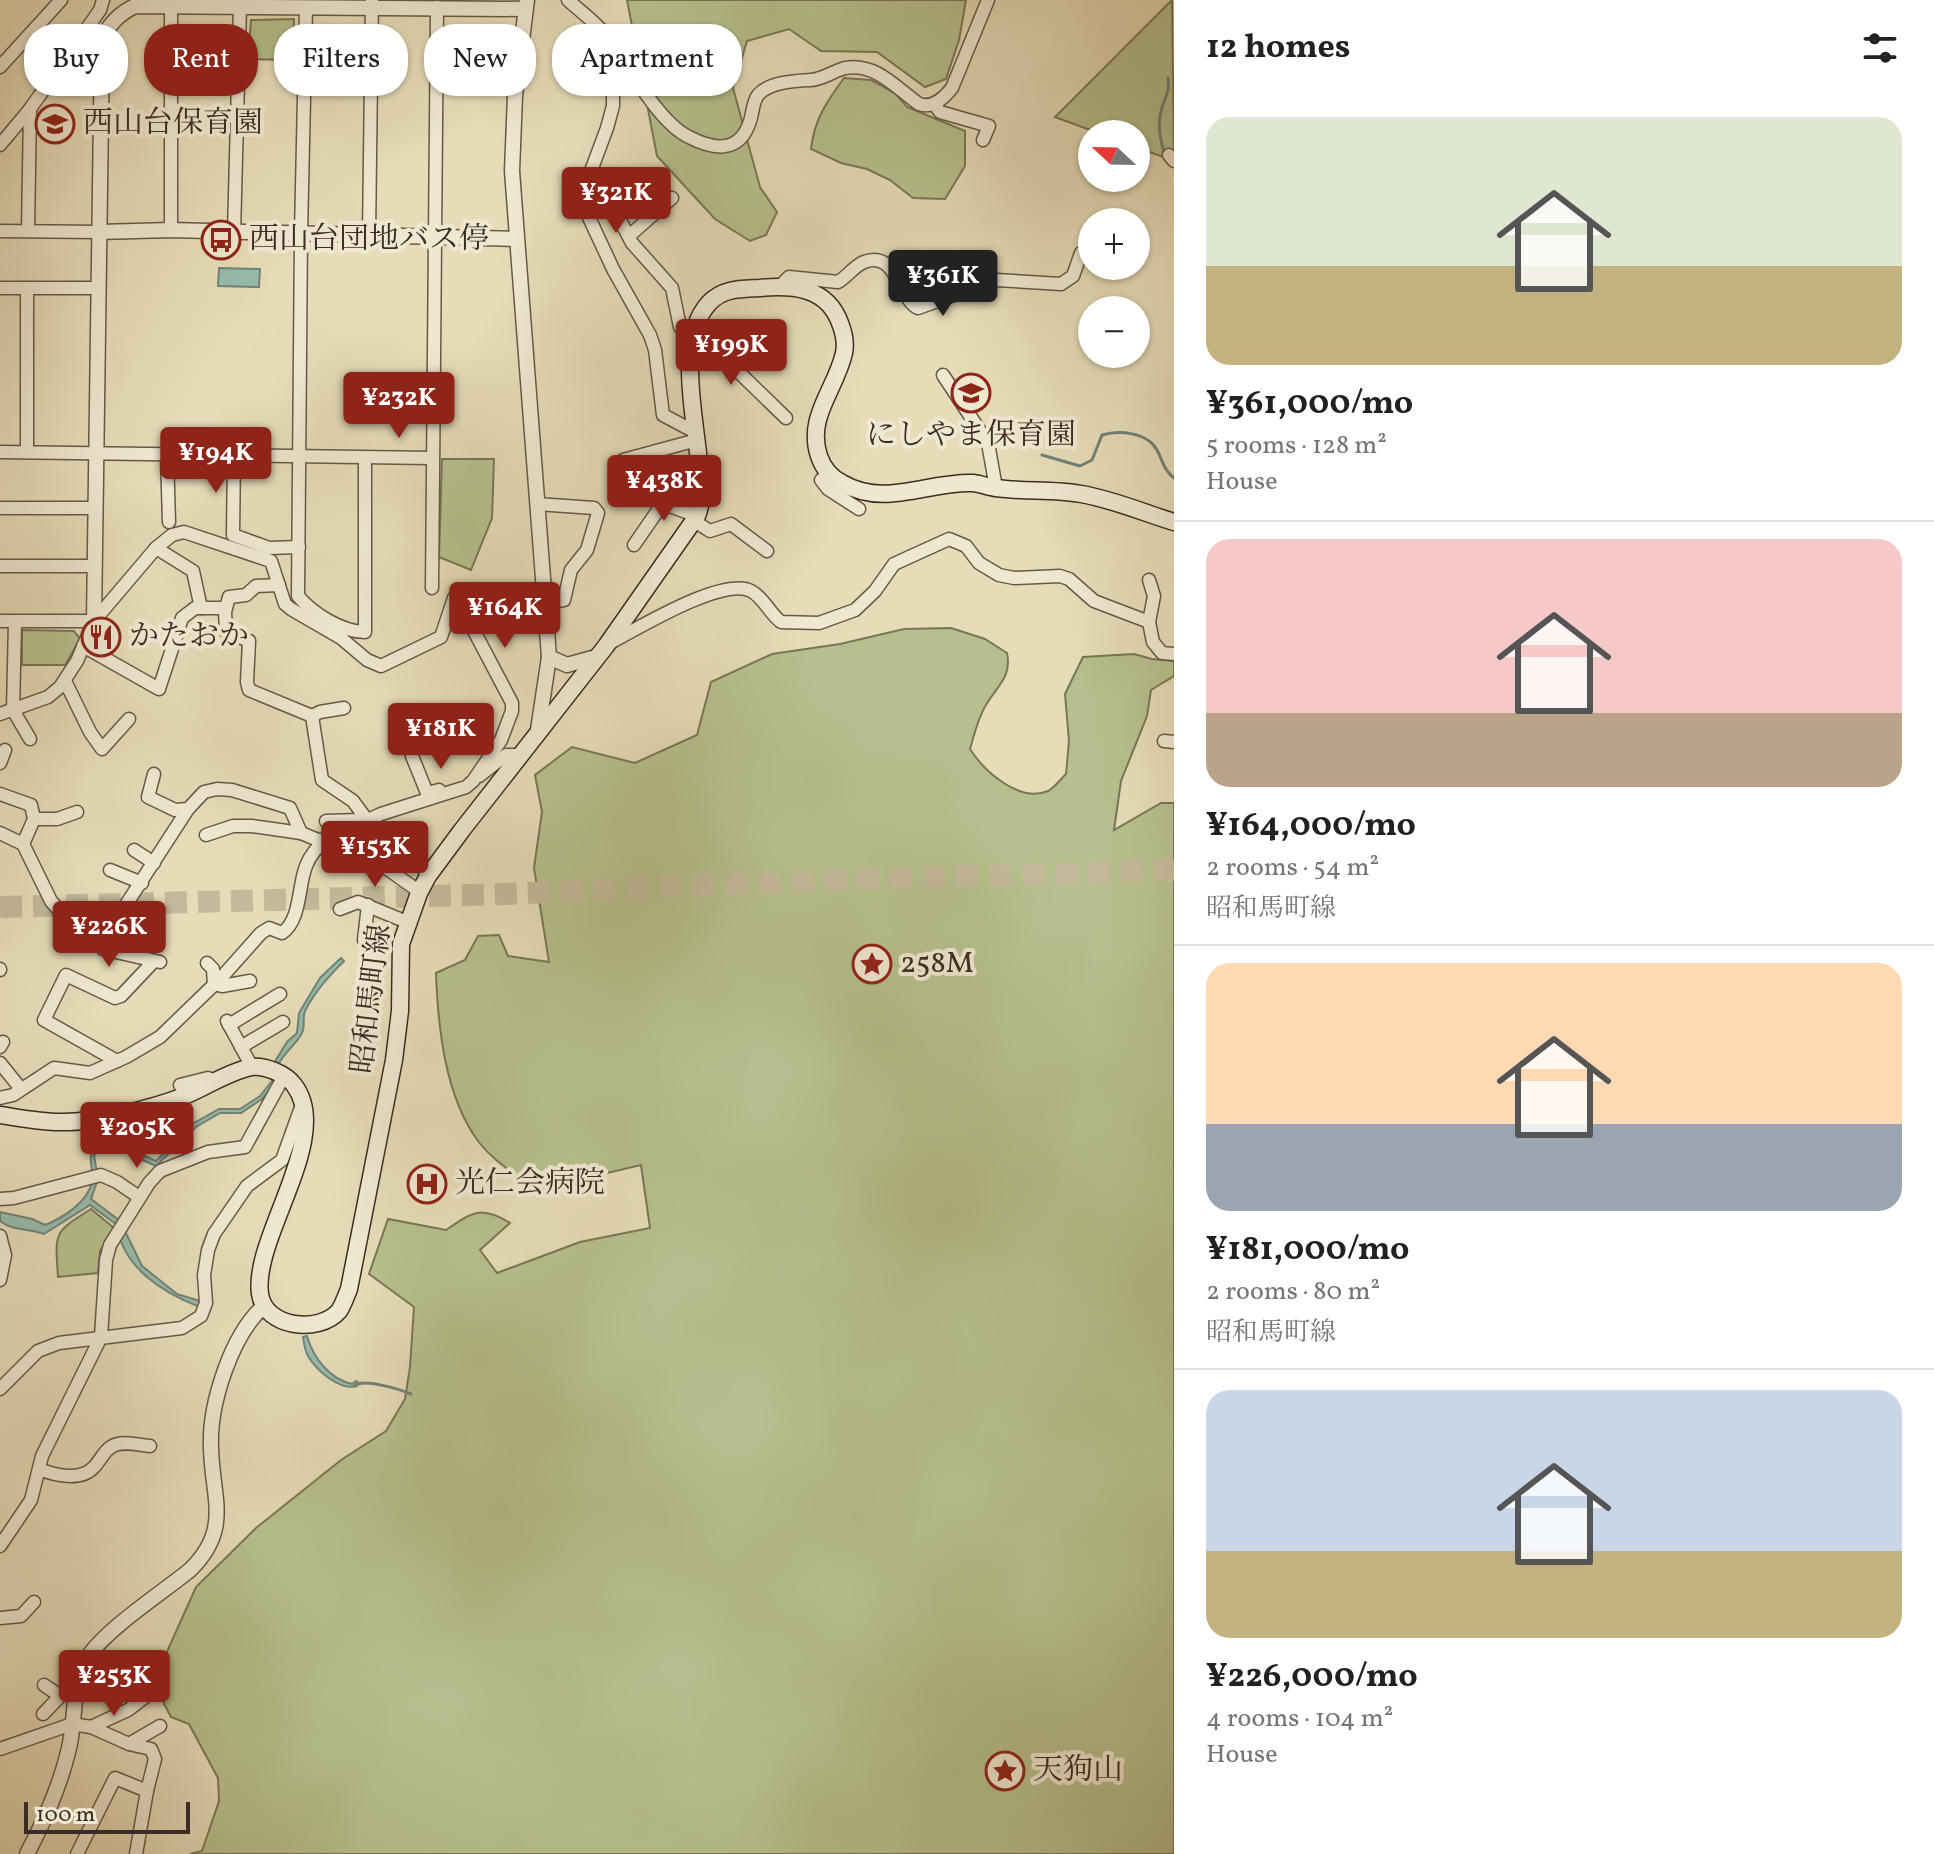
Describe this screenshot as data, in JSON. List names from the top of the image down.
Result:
{
  "streets": {
    "main road": ["昭和馬町線"]
  },
  "places": {
    "school or university": ["西山台保育園", "にしやま保育園"],
    "bus stop": ["西山台団地バス停"],
    "restaurant": ["かたおか"],
    "place": ["258M", "天狗山"],
    "hospital": ["光仁会病院"]
  },
  "scale_bar": "100 m",
  "north": "left",
  "page": {
    "heading": "12 homes",
    "chip": [
      "Buy",
      "Rent",
      "Filters",
      "New",
      "Apartment"
    ],
    "list": [
      {
        "name": "¥361,000/mo",
        "note": "5 rooms · 128 m² · House"
      },
      {
        "name": "¥164,000/mo",
        "note": "2 rooms · 54 m² · 昭和馬町線"
      },
      {
        "name": "¥181,000/mo",
        "note": "2 rooms · 80 m² · 昭和馬町線"
      },
      {
        "name": "¥226,000/mo",
        "note": "4 rooms · 104 m² · House"
      }
    ],
    "map_buttons": ["+", "−"],
    "price": [
      "¥321K",
      "¥361K",
      "¥199K",
      "¥232K",
      "¥194K",
      "¥438K",
      "¥164K",
      "¥181K",
      "¥153K",
      "¥226K",
      "¥205K",
      "¥253K"
    ],
    "scale": "100 m"
  }
}
